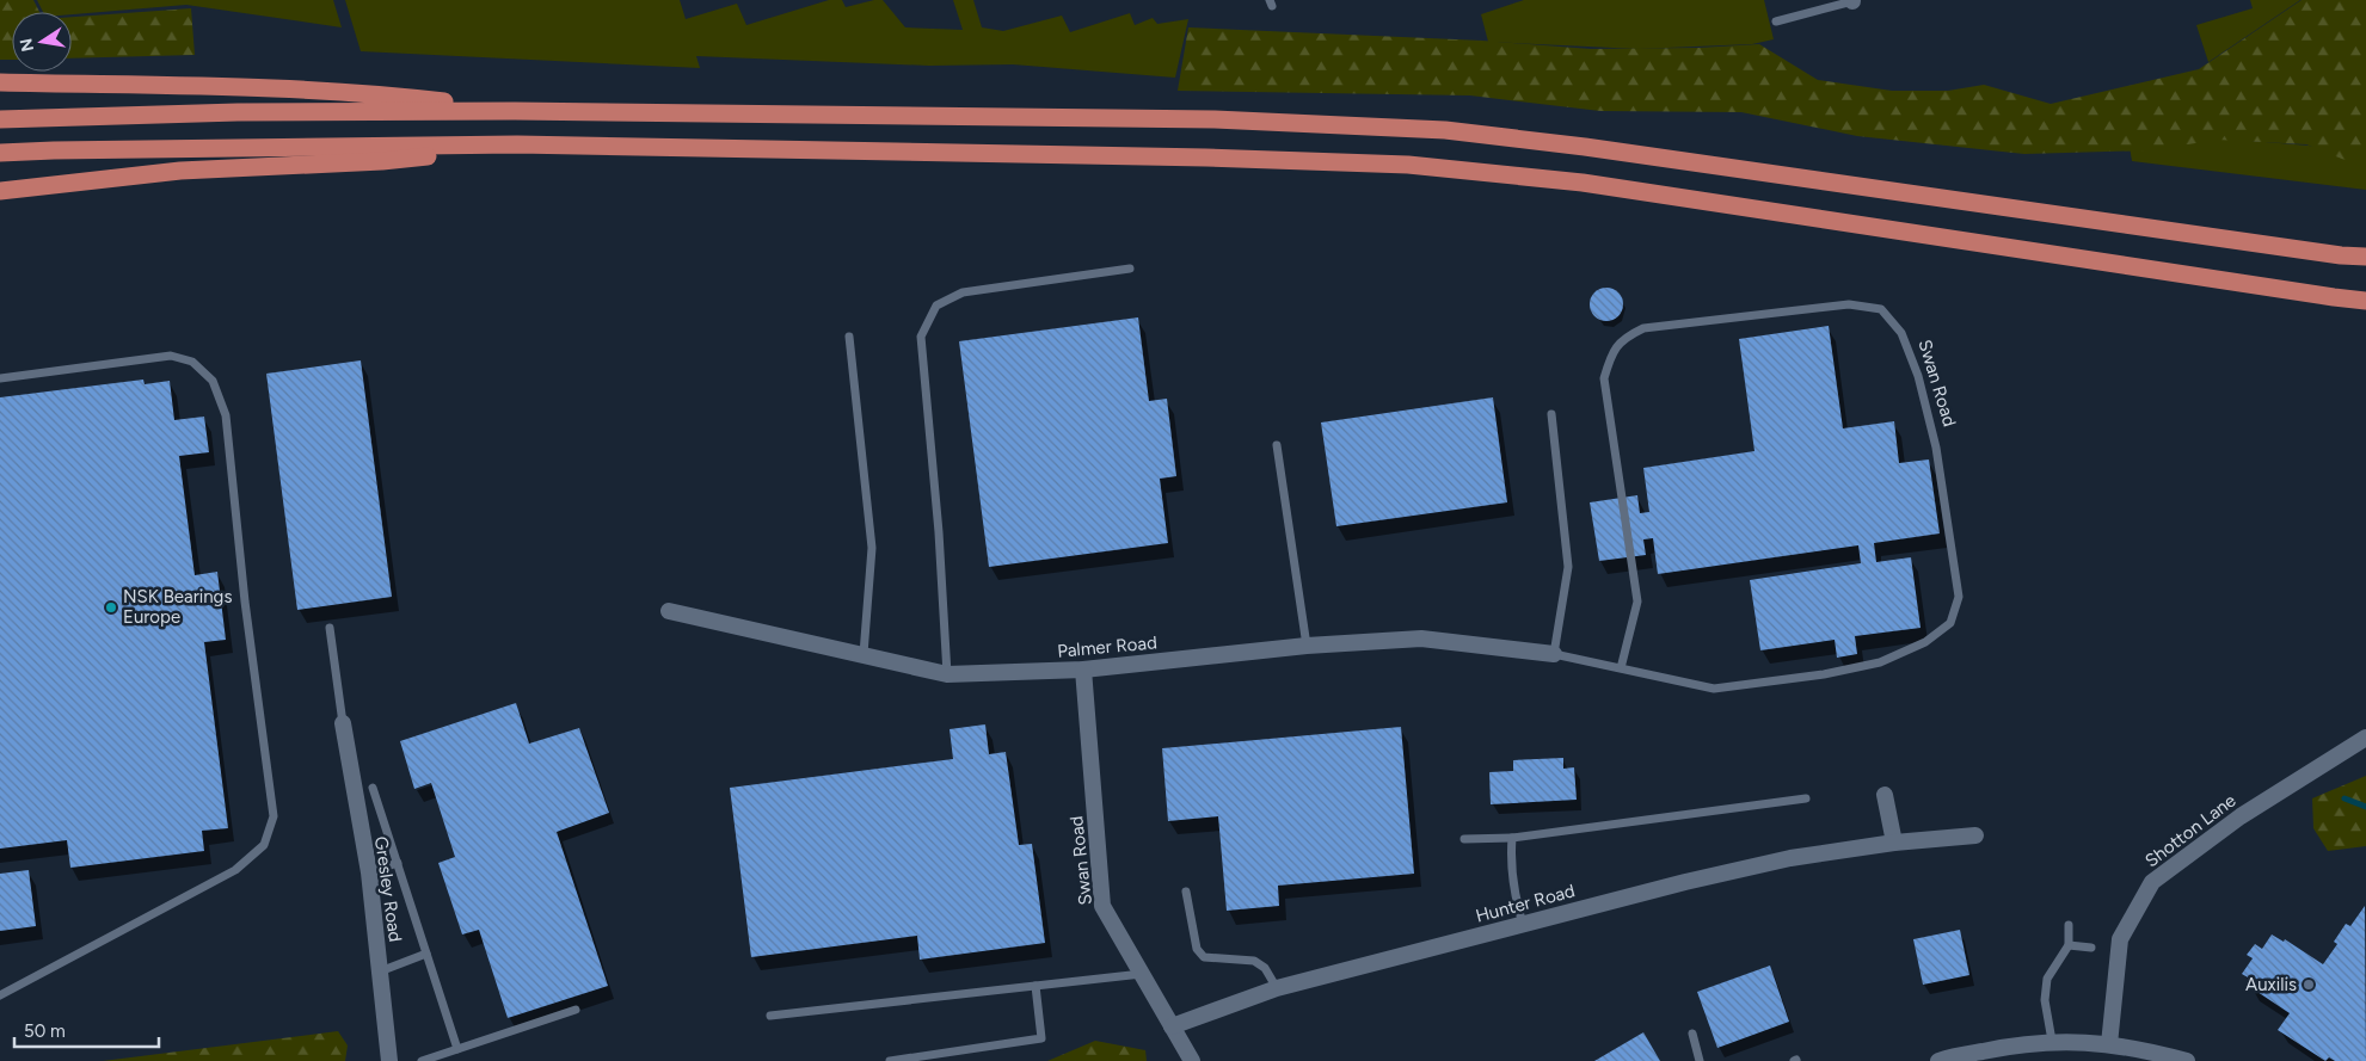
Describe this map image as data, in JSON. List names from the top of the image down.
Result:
{
  "streets": {
    "street": [
      "Swan Road",
      "Palmer Road",
      "Shotton Lane",
      "Gresley Road",
      "Hunter Road"
    ]
  },
  "crossings": [
    ["Swan Road", "Palmer Road"],
    ["Swan Road", "Hunter Road"]
  ],
  "places": ["NSK Bearings Europe", "Auxilis"],
  "scale_bar": "50 m",
  "north": "left"
}
